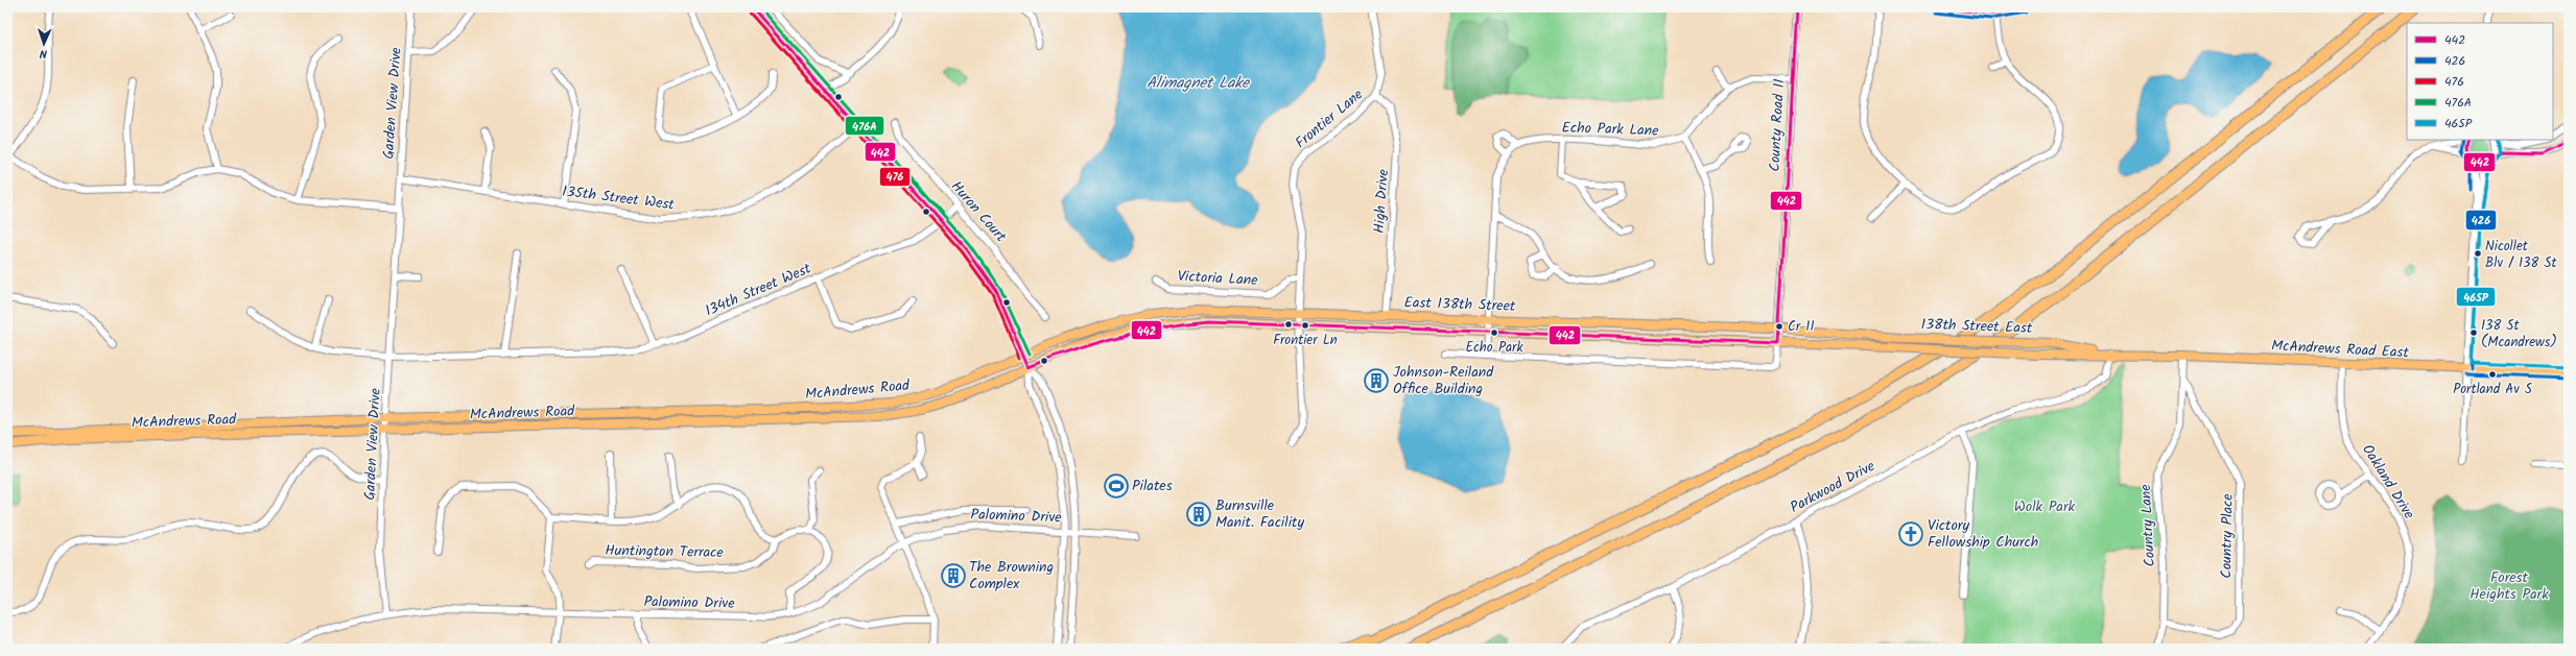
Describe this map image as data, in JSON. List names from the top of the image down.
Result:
{
  "streets": {
    "main road": [
      "East 138th Street",
      "138th Street East",
      "McAndrews Road East",
      "McAndrews Road"
    ],
    "street": [
      "Garden View Drive",
      "Frontier Lane",
      "County Road 11",
      "Echo Park Lane",
      "135th Street West",
      "High Drive",
      "Huron Court",
      "Victoria Lane",
      "134th Street West",
      "Oakland Drive",
      "Parkwood Drive",
      "Palomino Drive",
      "Country Lane",
      "Country Place",
      "Huntington Terrace"
    ]
  },
  "crossings": [
    ["Garden View Drive", "135th Street West"],
    ["Garden View Drive", "134th Street West"],
    ["Garden View Drive", "McAndrews Road"],
    ["Garden View Drive", "Palomino Drive"],
    ["Frontier Lane", "High Drive"],
    ["Frontier Lane", "Victoria Lane"],
    ["Frontier Lane", "East 138th Street"],
    ["County Road 11", "Echo Park Lane"],
    ["County Road 11", "East 138th Street"],
    ["Echo Park Lane", "East 138th Street"],
    ["High Drive", "East 138th Street"],
    ["Huron Court", "134th Street West"],
    ["East 138th Street", "138th Street East"],
    ["East 138th Street", "McAndrews Road"],
    ["138th Street East", "McAndrews Road East"],
    ["McAndrews Road East", "Oakland Drive"],
    ["McAndrews Road East", "Parkwood Drive"],
    ["McAndrews Road East", "Country Lane"],
    ["Country Lane", "Country Place"]
  ],
  "water": ["Alimagnet Lake"],
  "parks": ["Wolk Park", "Forest Heights Park"],
  "places": {
    "other": [
      "Nicollet Blv / 138 St",
      "Frontier Ln",
      "Cr 11",
      "Echo Park",
      "138 St (Mcandrews)",
      "Portland Av S"
    ],
    "building": ["Johnson-Reiland Office Building", "Burnsville Manit. Facility", "The Browning Complex"],
    "sports": ["Pilates"],
    "church": ["Victory Fellowship Church"]
  },
  "lines": [
    "transit line 442",
    "transit line 476A",
    "transit line 476",
    "transit line 426",
    "transit line 465P"
  ],
  "legend": [
    "442",
    "426",
    "476",
    "476A",
    "465P"
  ],
  "north": "bottom"
}
